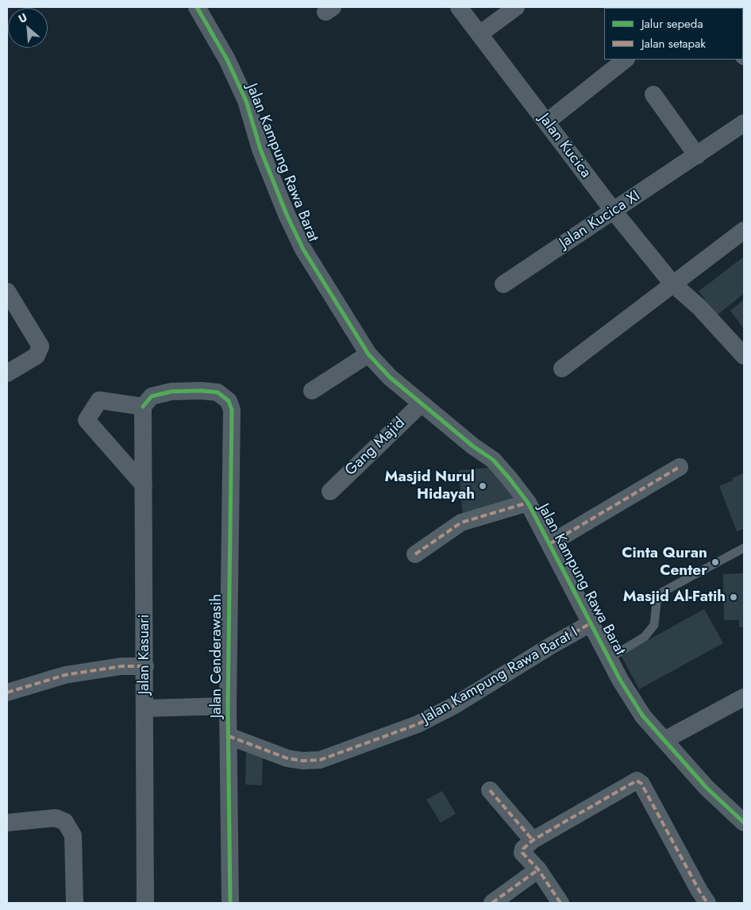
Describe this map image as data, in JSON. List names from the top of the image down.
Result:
{
  "streets": {
    "street": [
      "Jalan Kucica",
      "Jalan Kampung Rawa Barat",
      "Jalan Kucica XI",
      "Gang Majid",
      "Jalan Kasuari",
      "Jalan Cenderawasih",
      "Jalan Kampung Rawa Barat I"
    ]
  },
  "crossings": [
    ["Jalan Kucica", "Jalan Kucica XI"],
    ["Jalan Kampung Rawa Barat", "Gang Majid"],
    ["Jalan Kampung Rawa Barat", "Jalan Kampung Rawa Barat I"],
    ["Jalan Kasuari", "Jalan Cenderawasih"],
    ["Jalan Cenderawasih", "Jalan Kampung Rawa Barat I"]
  ],
  "places": ["Masjid Nurul Hidayah", "Cinta Quran Center", "Masjid Al-Fatih"],
  "legend": ["Jalur sepeda", "Jalan setapak"],
  "north": "top left"
}
